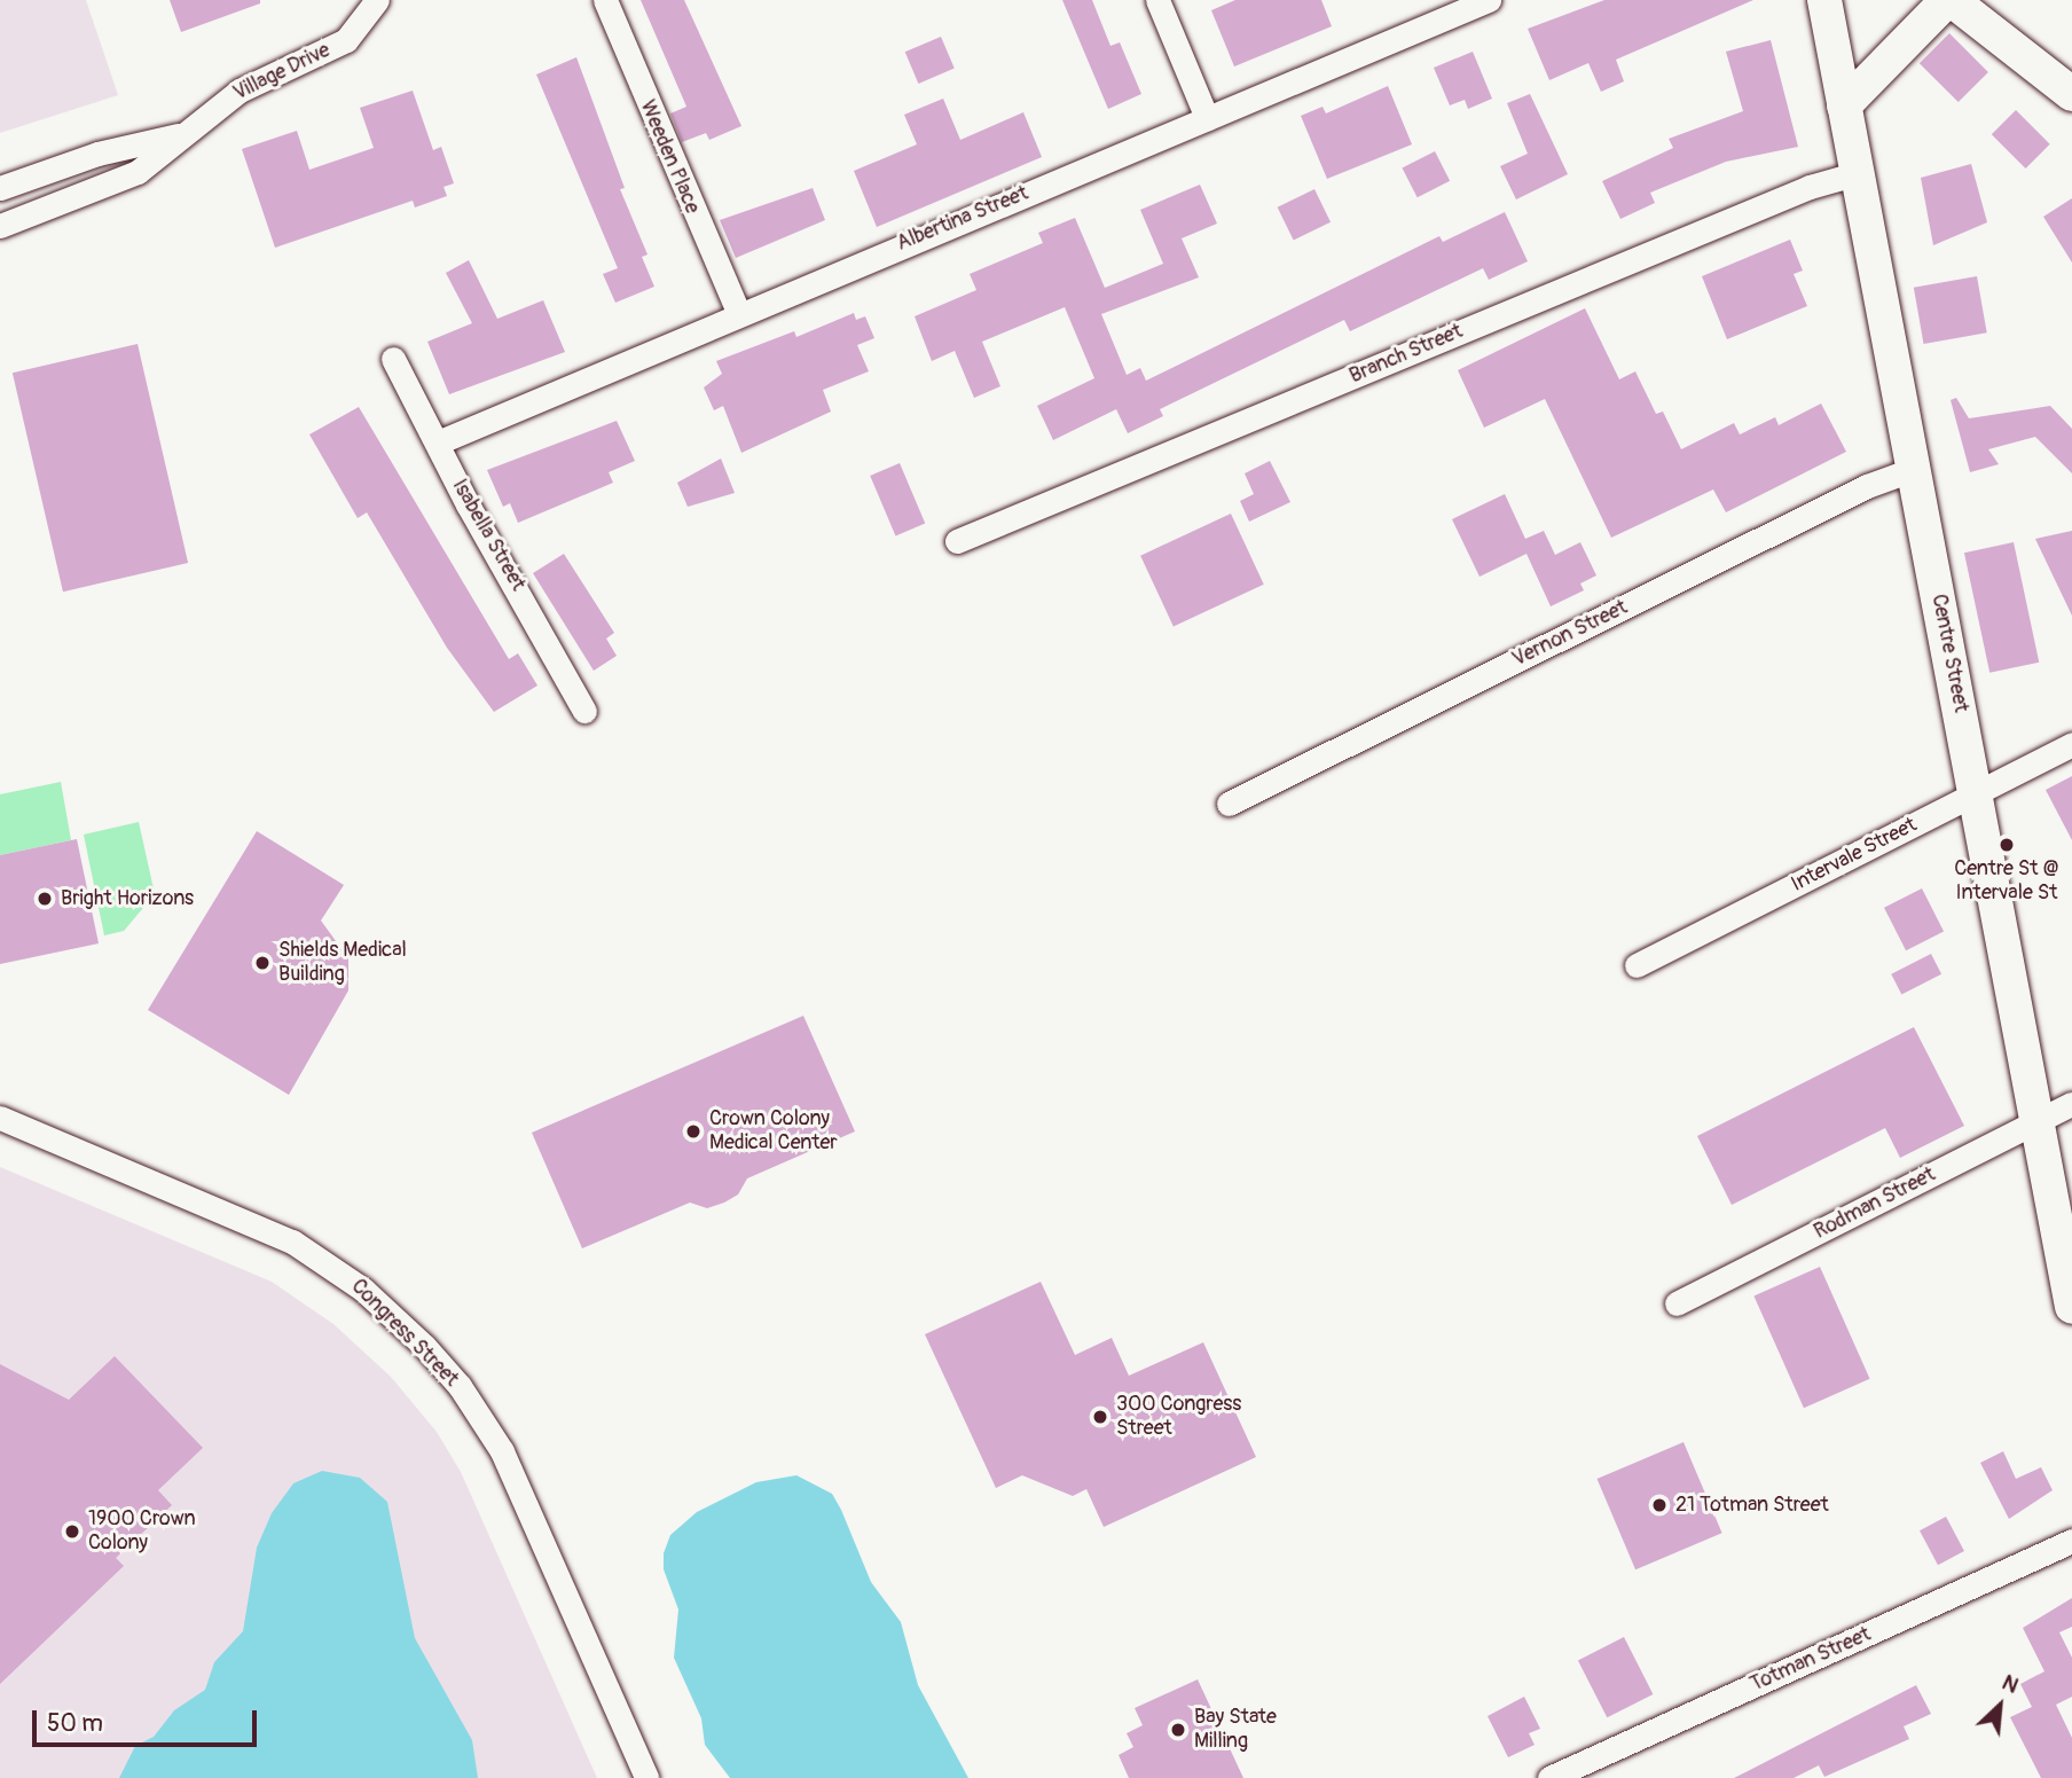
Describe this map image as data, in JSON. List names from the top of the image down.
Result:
{
  "streets": {
    "main road": ["Centre Street"],
    "street": [
      "Village Drive",
      "Weeden Place",
      "Albertina Street",
      "Branch Street",
      "Isabella Street",
      "Vernon Street",
      "Intervale Street",
      "Rodman Street",
      "Congress Street",
      "Totman Street"
    ]
  },
  "crossings": [
    ["Weeden Place", "Albertina Street"],
    ["Albertina Street", "Isabella Street"],
    ["Branch Street", "Centre Street"],
    ["Vernon Street", "Centre Street"],
    ["Centre Street", "Intervale Street"],
    ["Centre Street", "Rodman Street"]
  ],
  "places": [
    "Centre St @ Intervale St",
    "Bright Horizons",
    "Shields Medical Building",
    "Crown Colony Medical Center",
    "300 Congress Street",
    "21 Totman Street",
    "1900 Crown Colony",
    "Bay State Milling"
  ],
  "scale_bar": "50 m",
  "north": "top right"
}
